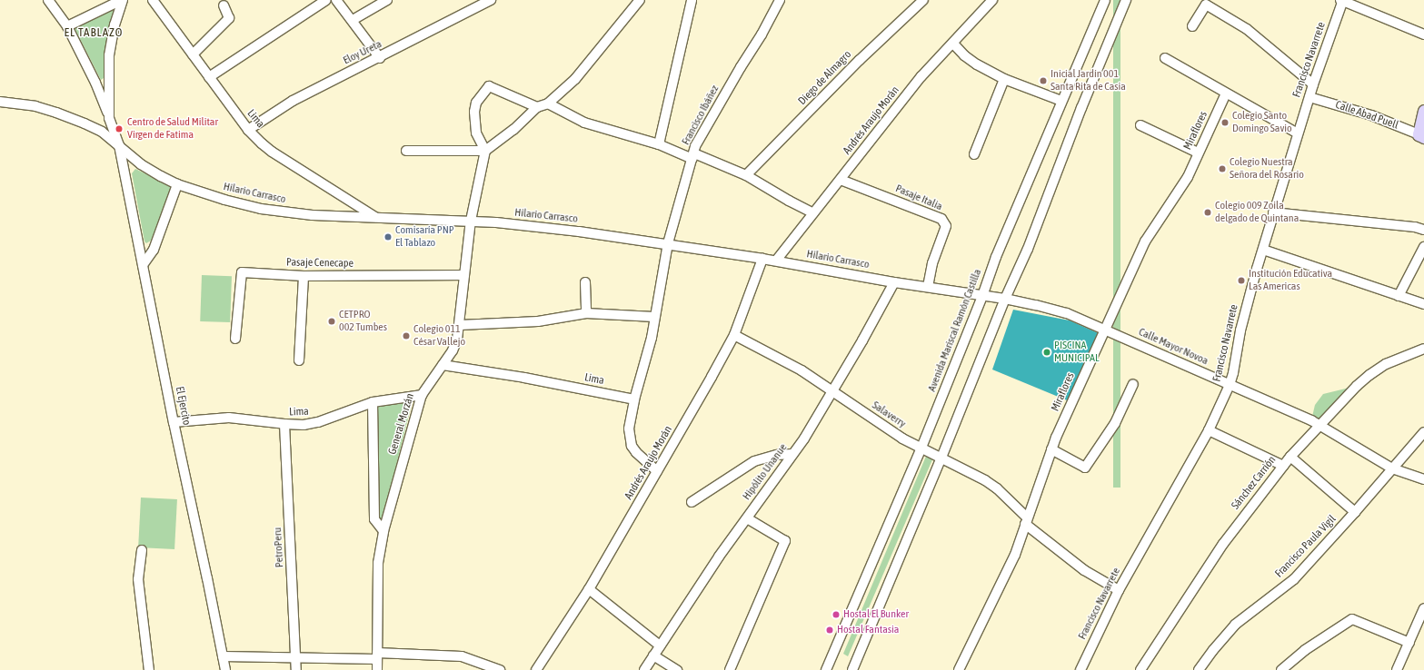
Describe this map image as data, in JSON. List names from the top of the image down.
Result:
{
  "streets": {
    "street": [
      "Eloy Ureta",
      "Francisco Navarrete",
      "Diego de Almagro",
      "Francisco Ibáñez",
      "Calle Abad Puell",
      "Lima",
      "Andrés Araujo Morán",
      "Miraflores",
      "Hilario Carrasco",
      "Pasaje Italia",
      "Pasaje Cenecape",
      "Avenida Mariscal Ramón Castilla",
      "Calle Mayor Novoa",
      "El Ejercito",
      "Salaverry",
      "General Morzán",
      "Hipólito Unanue",
      "Sánchez Carrión",
      "Francisco Paula Vigil",
      "PetroPeru"
    ]
  },
  "crossings": [
    ["Eloy Ureta", "Lima"],
    ["Francisco Navarrete", "Calle Abad Puell"],
    ["Francisco Navarrete", "Calle Mayor Novoa"],
    ["Francisco Navarrete", "Salaverry"],
    ["Francisco Ibáñez", "Lima"],
    ["Francisco Ibáñez", "Andrés Araujo Morán"],
    ["Francisco Ibáñez", "Hilario Carrasco"],
    ["Lima", "Hilario Carrasco"],
    ["Lima", "El Ejercito"],
    ["Lima", "General Morzán"],
    ["Lima", "PetroPeru"],
    ["Andrés Araujo Morán", "Hilario Carrasco"],
    ["Andrés Araujo Morán", "Pasaje Italia"],
    ["Andrés Araujo Morán", "Salaverry"],
    ["Miraflores", "Calle Mayor Novoa"],
    ["Miraflores", "Salaverry"],
    ["Hilario Carrasco", "Pasaje Italia"],
    ["Hilario Carrasco", "Avenida Mariscal Ramón Castilla"],
    ["Hilario Carrasco", "Calle Mayor Novoa"],
    ["Hilario Carrasco", "El Ejercito"],
    ["Hilario Carrasco", "General Morzán"],
    ["Hilario Carrasco", "Hipólito Unanue"],
    ["Pasaje Cenecape", "General Morzán"],
    ["Avenida Mariscal Ramón Castilla", "Calle Mayor Novoa"],
    ["Avenida Mariscal Ramón Castilla", "Salaverry"],
    ["Calle Mayor Novoa", "Sánchez Carrión"],
    ["Calle Mayor Novoa", "Francisco Paula Vigil"],
    ["Salaverry", "Hipólito Unanue"]
  ],
  "districts": ["EL TABLAZO"],
  "places": [
    "Inicial Jardín 001 Santa Rita de Casia",
    "Colegio Santo Domingo Savio",
    "Centro de Salud Militar Virgen de Fatima",
    "Colegio Nuestra Señora del Rosario",
    "Colegio 009 Zoila delgado de Quintana",
    "Comisaría PNP El Tablazo",
    "Institución Educativa Las Americas",
    "CETPRO 002 Tumbes",
    "Colegio 011 César Vallejo",
    "PISCINA MUNICIPAL",
    "Hostal El Bunker",
    "Hostal Fantasia"
  ]
}
